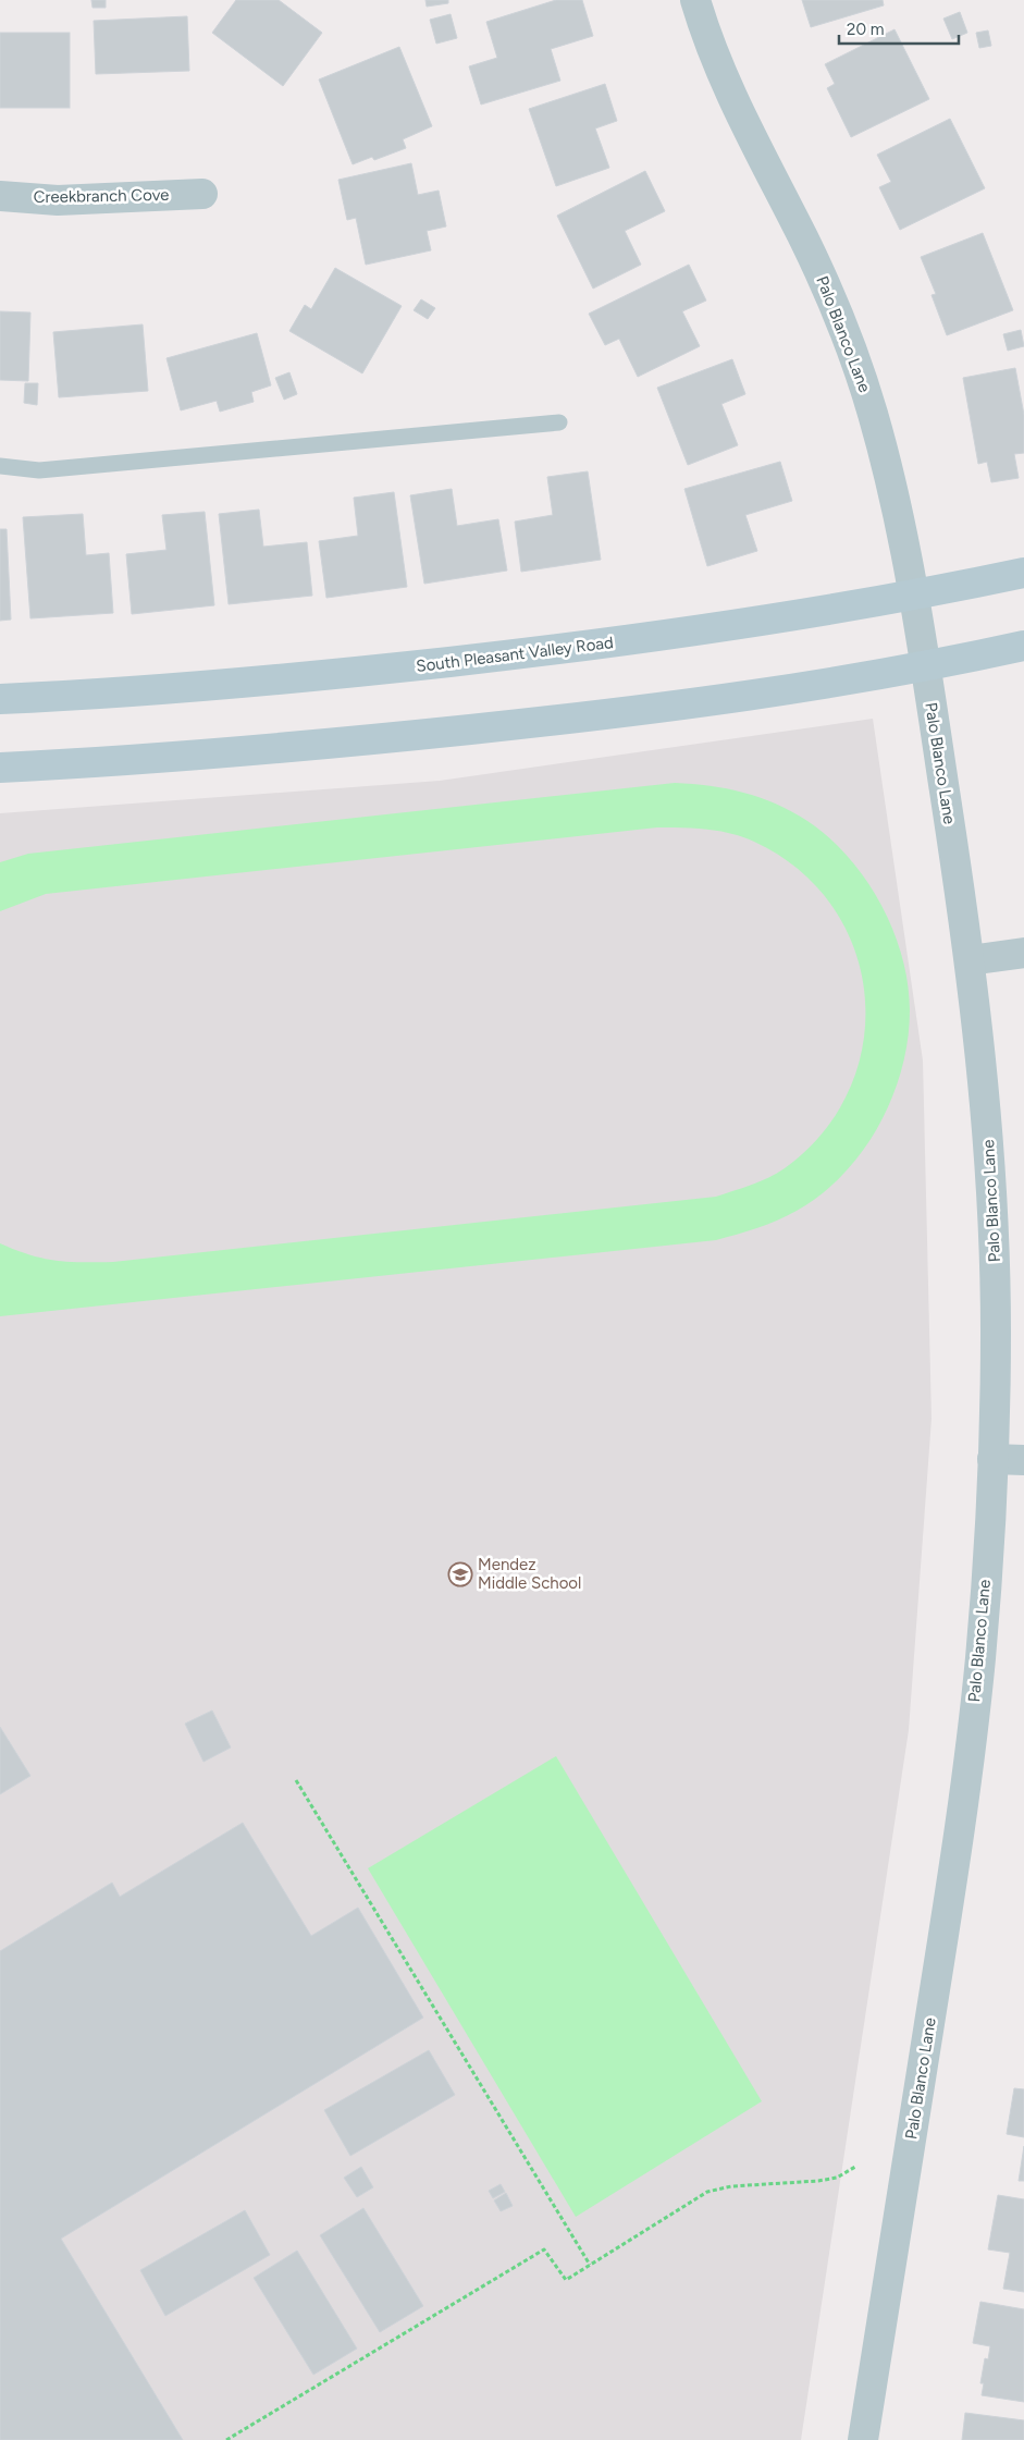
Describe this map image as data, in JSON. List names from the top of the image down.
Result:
{
  "streets": {
    "main road": ["South Pleasant Valley Road"],
    "street": ["Creekbranch Cove", "Palo Blanco Lane"]
  },
  "crossings": [
    ["Palo Blanco Lane", "South Pleasant Valley Road"]
  ],
  "places": {
    "school or university": ["Mendez Middle School"]
  },
  "scale_bar": "20 m"
}
